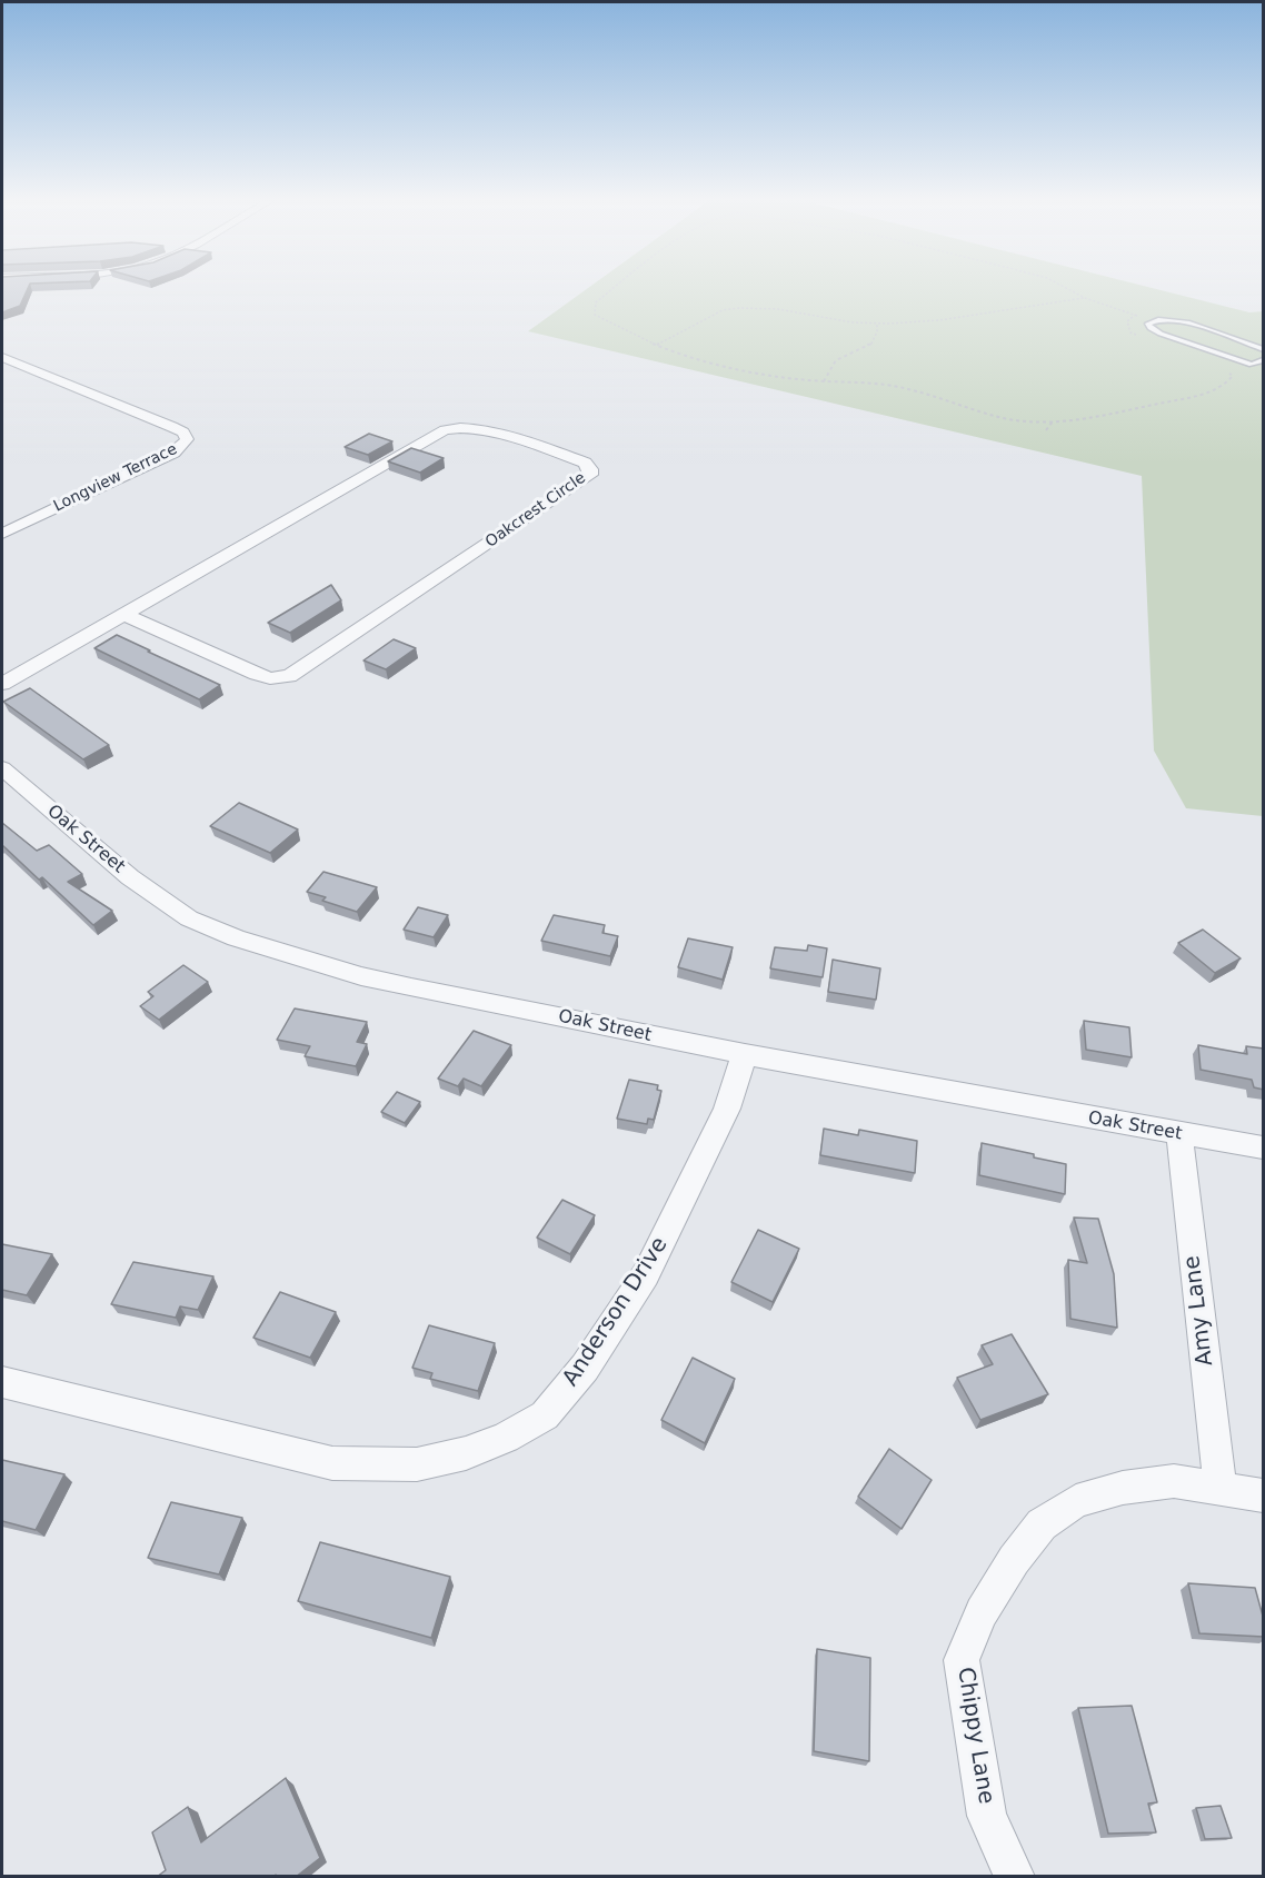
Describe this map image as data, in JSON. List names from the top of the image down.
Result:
{
  "streets": {
    "street": [
      "Longview Terrace",
      "Oakcrest Circle",
      "Oak Street",
      "Amy Lane",
      "Anderson Drive",
      "Chippy Lane"
    ]
  },
  "crossings": [
    ["Oak Street", "Amy Lane"],
    ["Oak Street", "Anderson Drive"],
    ["Amy Lane", "Chippy Lane"]
  ]
}
